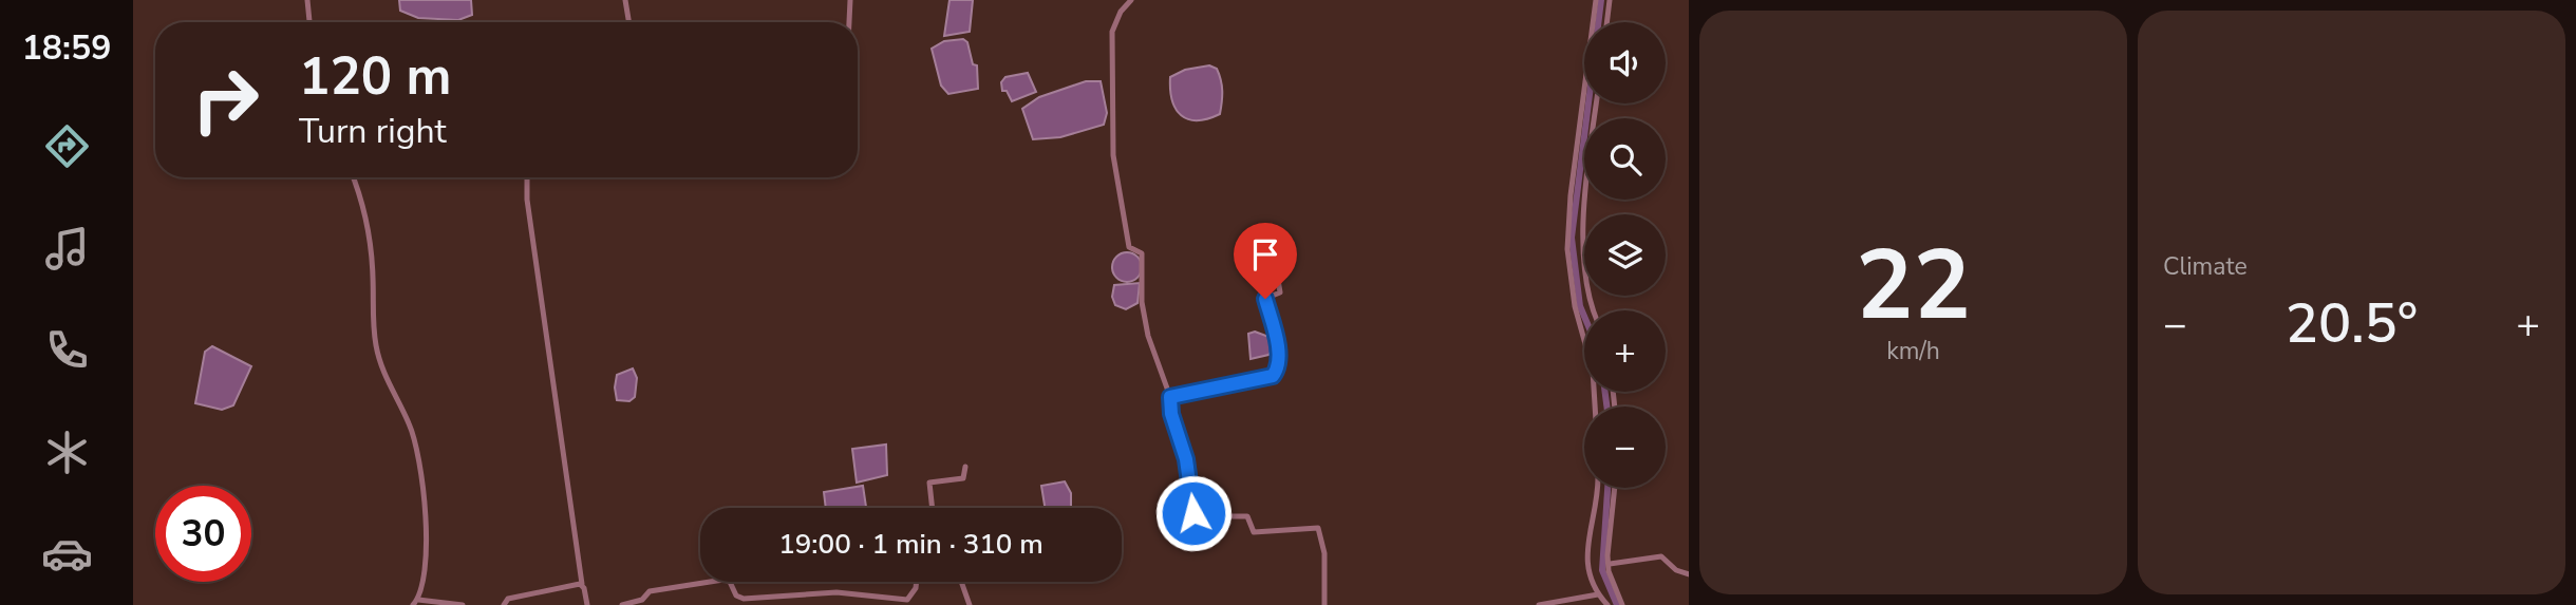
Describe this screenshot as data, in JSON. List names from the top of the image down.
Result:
{
  "page": {
    "tabs": "18:59",
    "tile": [
      ["22", "km/h"],
      "Climate"
    ],
    "map_buttons": ["+", "−"],
    "turn": ["120 m", "Turn right"],
    "heat": ["−", "20.5°", "+"],
    "limit": "30",
    "trip": "19:00 · 1 min · 310 m"
  }
}
